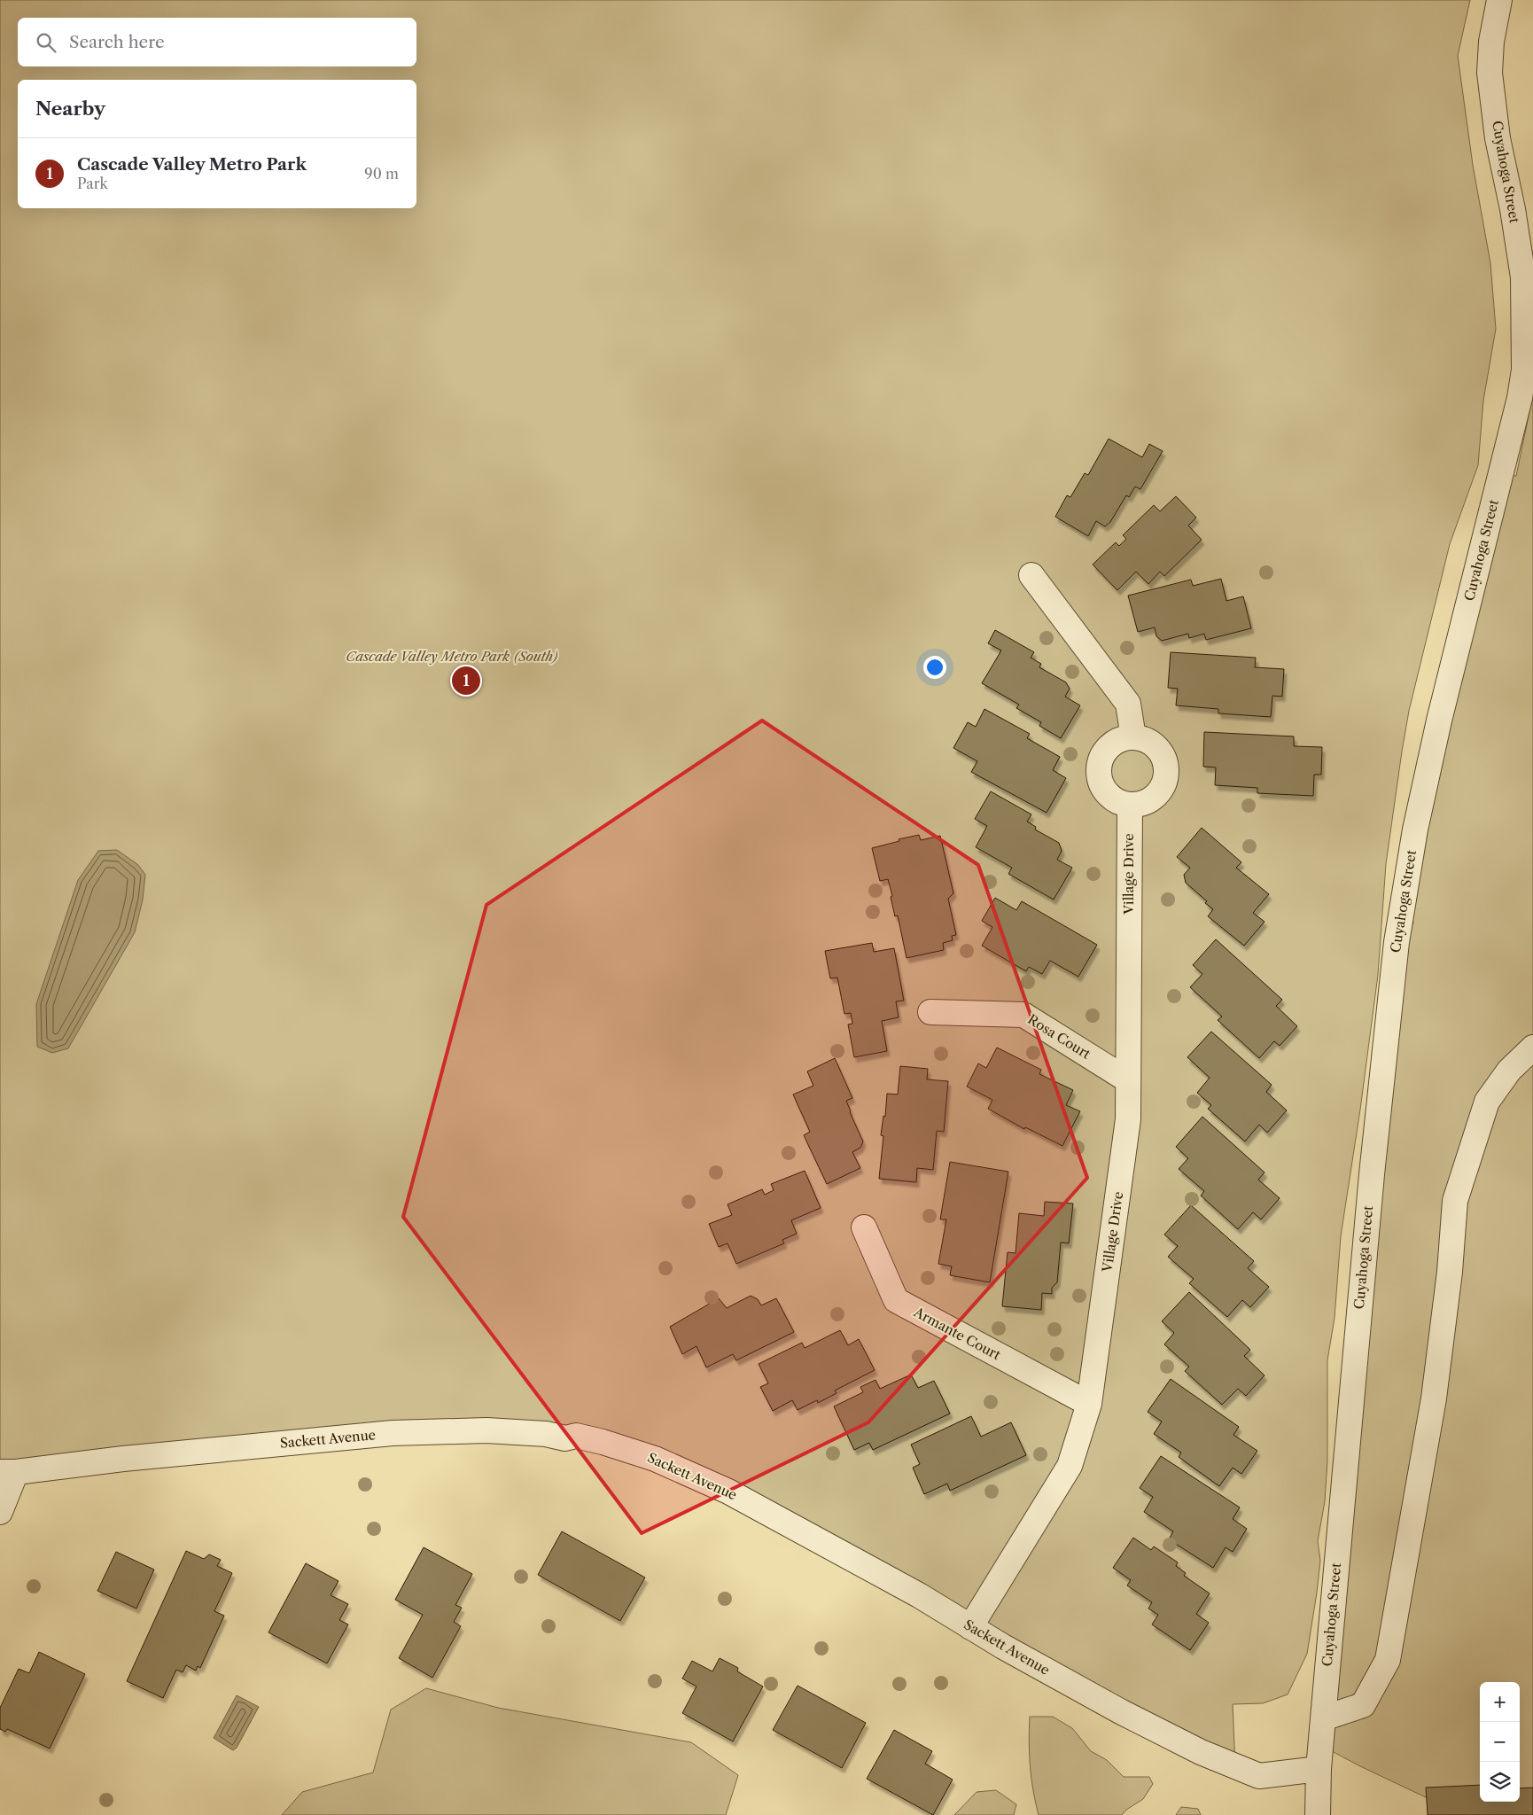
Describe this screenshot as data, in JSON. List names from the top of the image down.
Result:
{
  "streets": {
    "street": [
      "Cuyahoga Street",
      "Village Drive",
      "Rosa Court",
      "Armante Court",
      "Sackett Avenue"
    ]
  },
  "crossings": [
    ["Cuyahoga Street", "Sackett Avenue"],
    ["Village Drive", "Rosa Court"],
    ["Village Drive", "Armante Court"],
    ["Village Drive", "Sackett Avenue"]
  ],
  "parks": ["Cascade Valley Metro Park (South)"],
  "page": {
    "search": "Search here",
    "heading": "Nearby",
    "list": [
      {
        "mark": "1",
        "name": "Cascade Valley Metro Park",
        "note": "Park",
        "value": "90 m"
      }
    ],
    "pins": "1",
    "map_buttons": ["+", "−"]
  }
}
